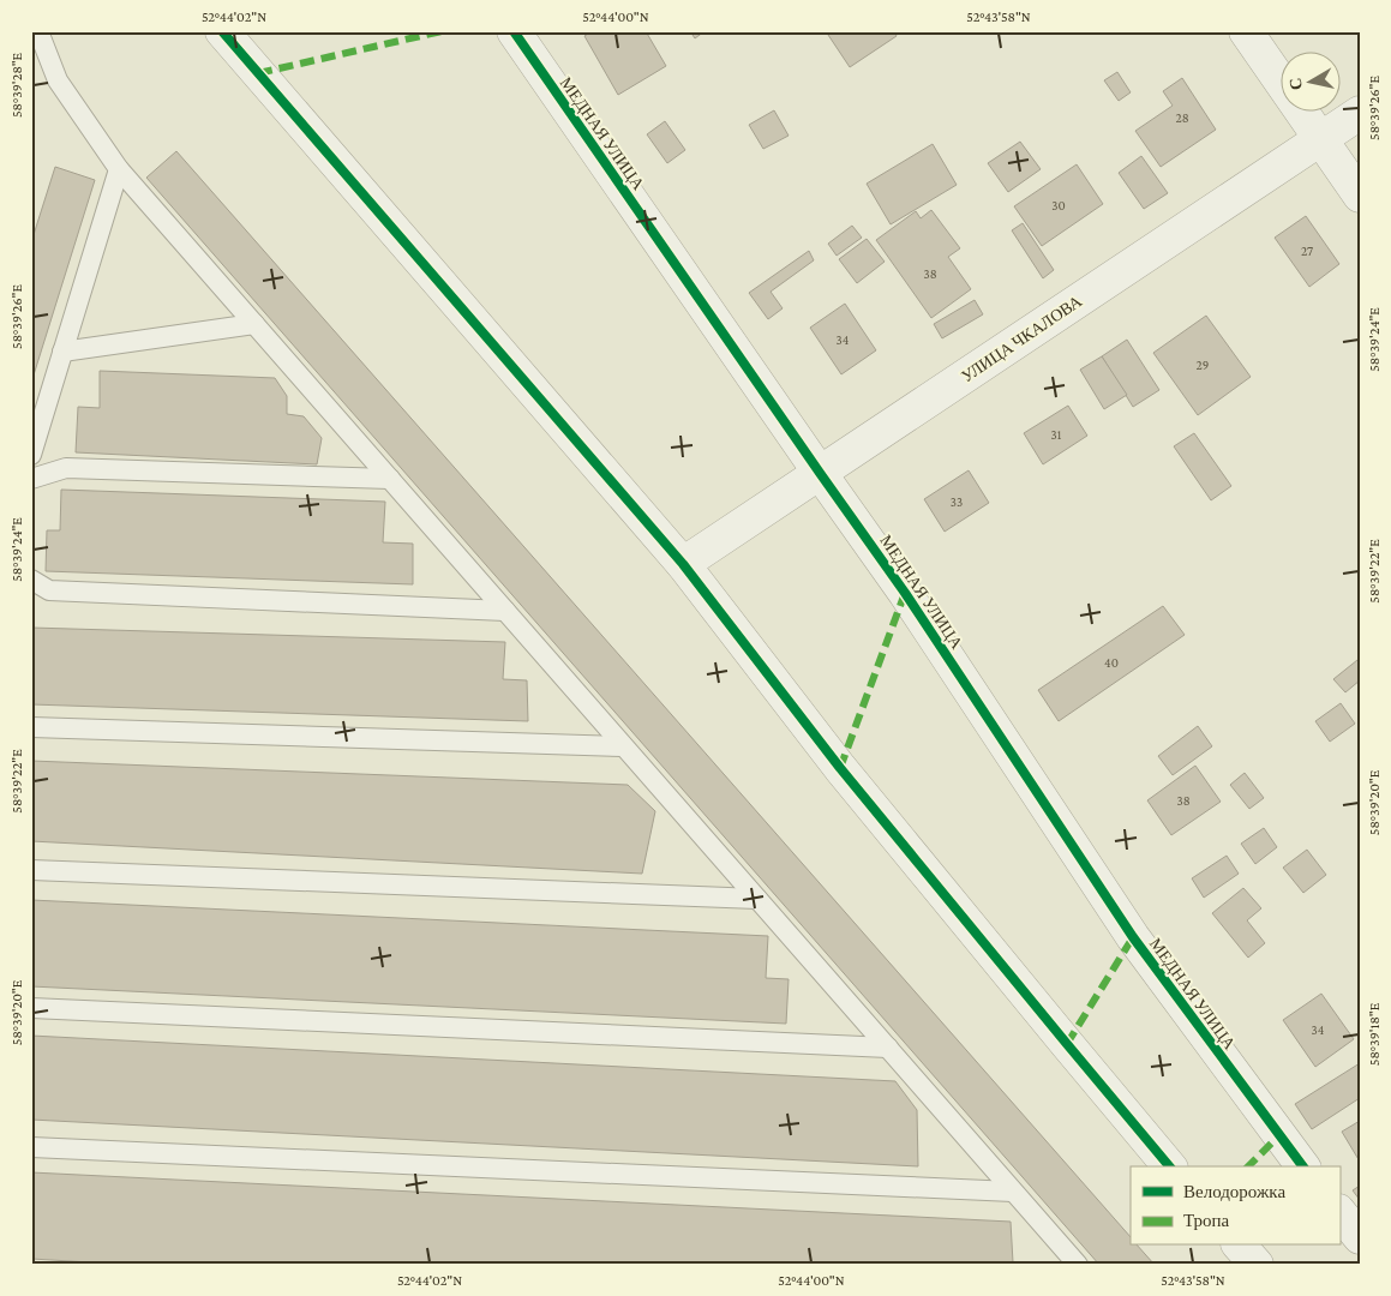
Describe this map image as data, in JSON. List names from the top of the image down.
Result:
{
  "streets": {
    "street": ["МЕДНАЯ УЛИЦА", "УЛИЦА ЧКАЛОВА"]
  },
  "crossings": [
    ["МЕДНАЯ УЛИЦА", "УЛИЦА ЧКАЛОВА"]
  ],
  "house_numbers": [
    "28",
    "30",
    "27",
    "38",
    "34",
    "29",
    "31",
    "33",
    "40",
    "38",
    "34"
  ],
  "legend": ["Велодорожка", "Тропа"],
  "north": "left",
  "coordinates": [
    "52°44'02\"N",
    "52°44'00\"N",
    "52°43'58\"N",
    "58°39'28\"E",
    "58°39'26\"E",
    "58°39'24\"E",
    "58°39'22\"E",
    "58°39'20\"E",
    "58°39'18\"E"
  ]
}
